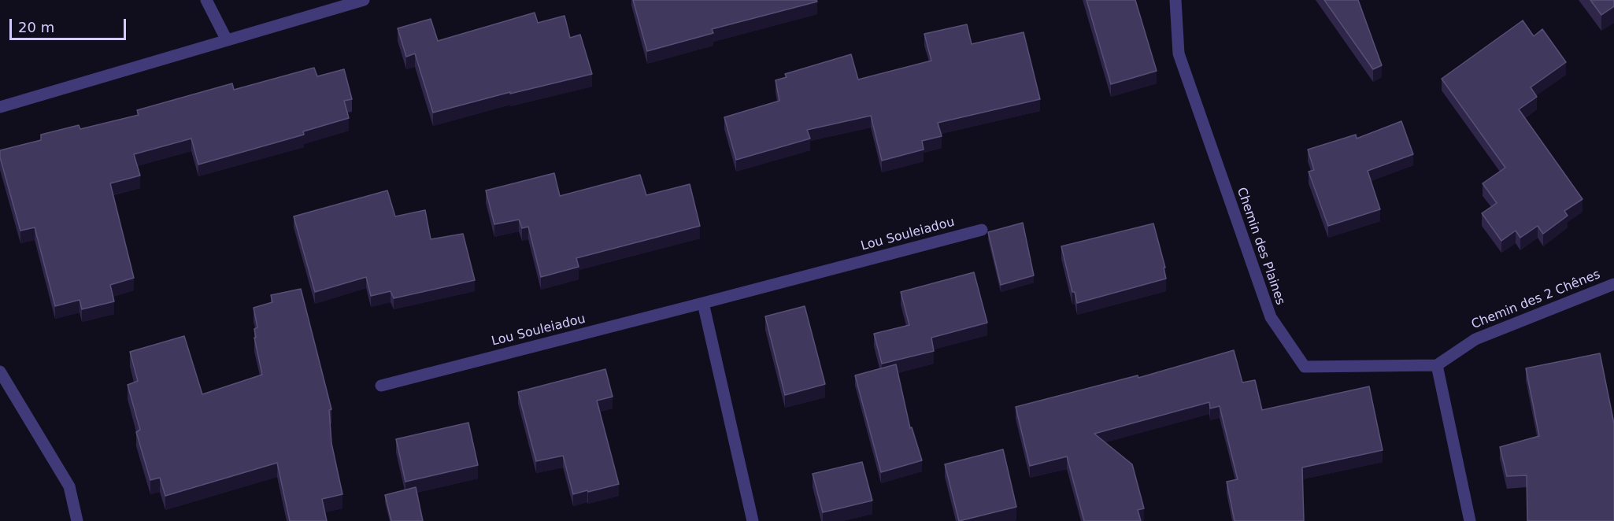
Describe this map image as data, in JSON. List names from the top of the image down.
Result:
{
  "streets": {
    "street": ["Lou Souleiadou", "Chemin des Plaines", "Chemin des 2 Chênes"]
  },
  "crossings": [
    ["Chemin des Plaines", "Chemin des 2 Chênes"]
  ],
  "scale_bar": "20 m"
}
